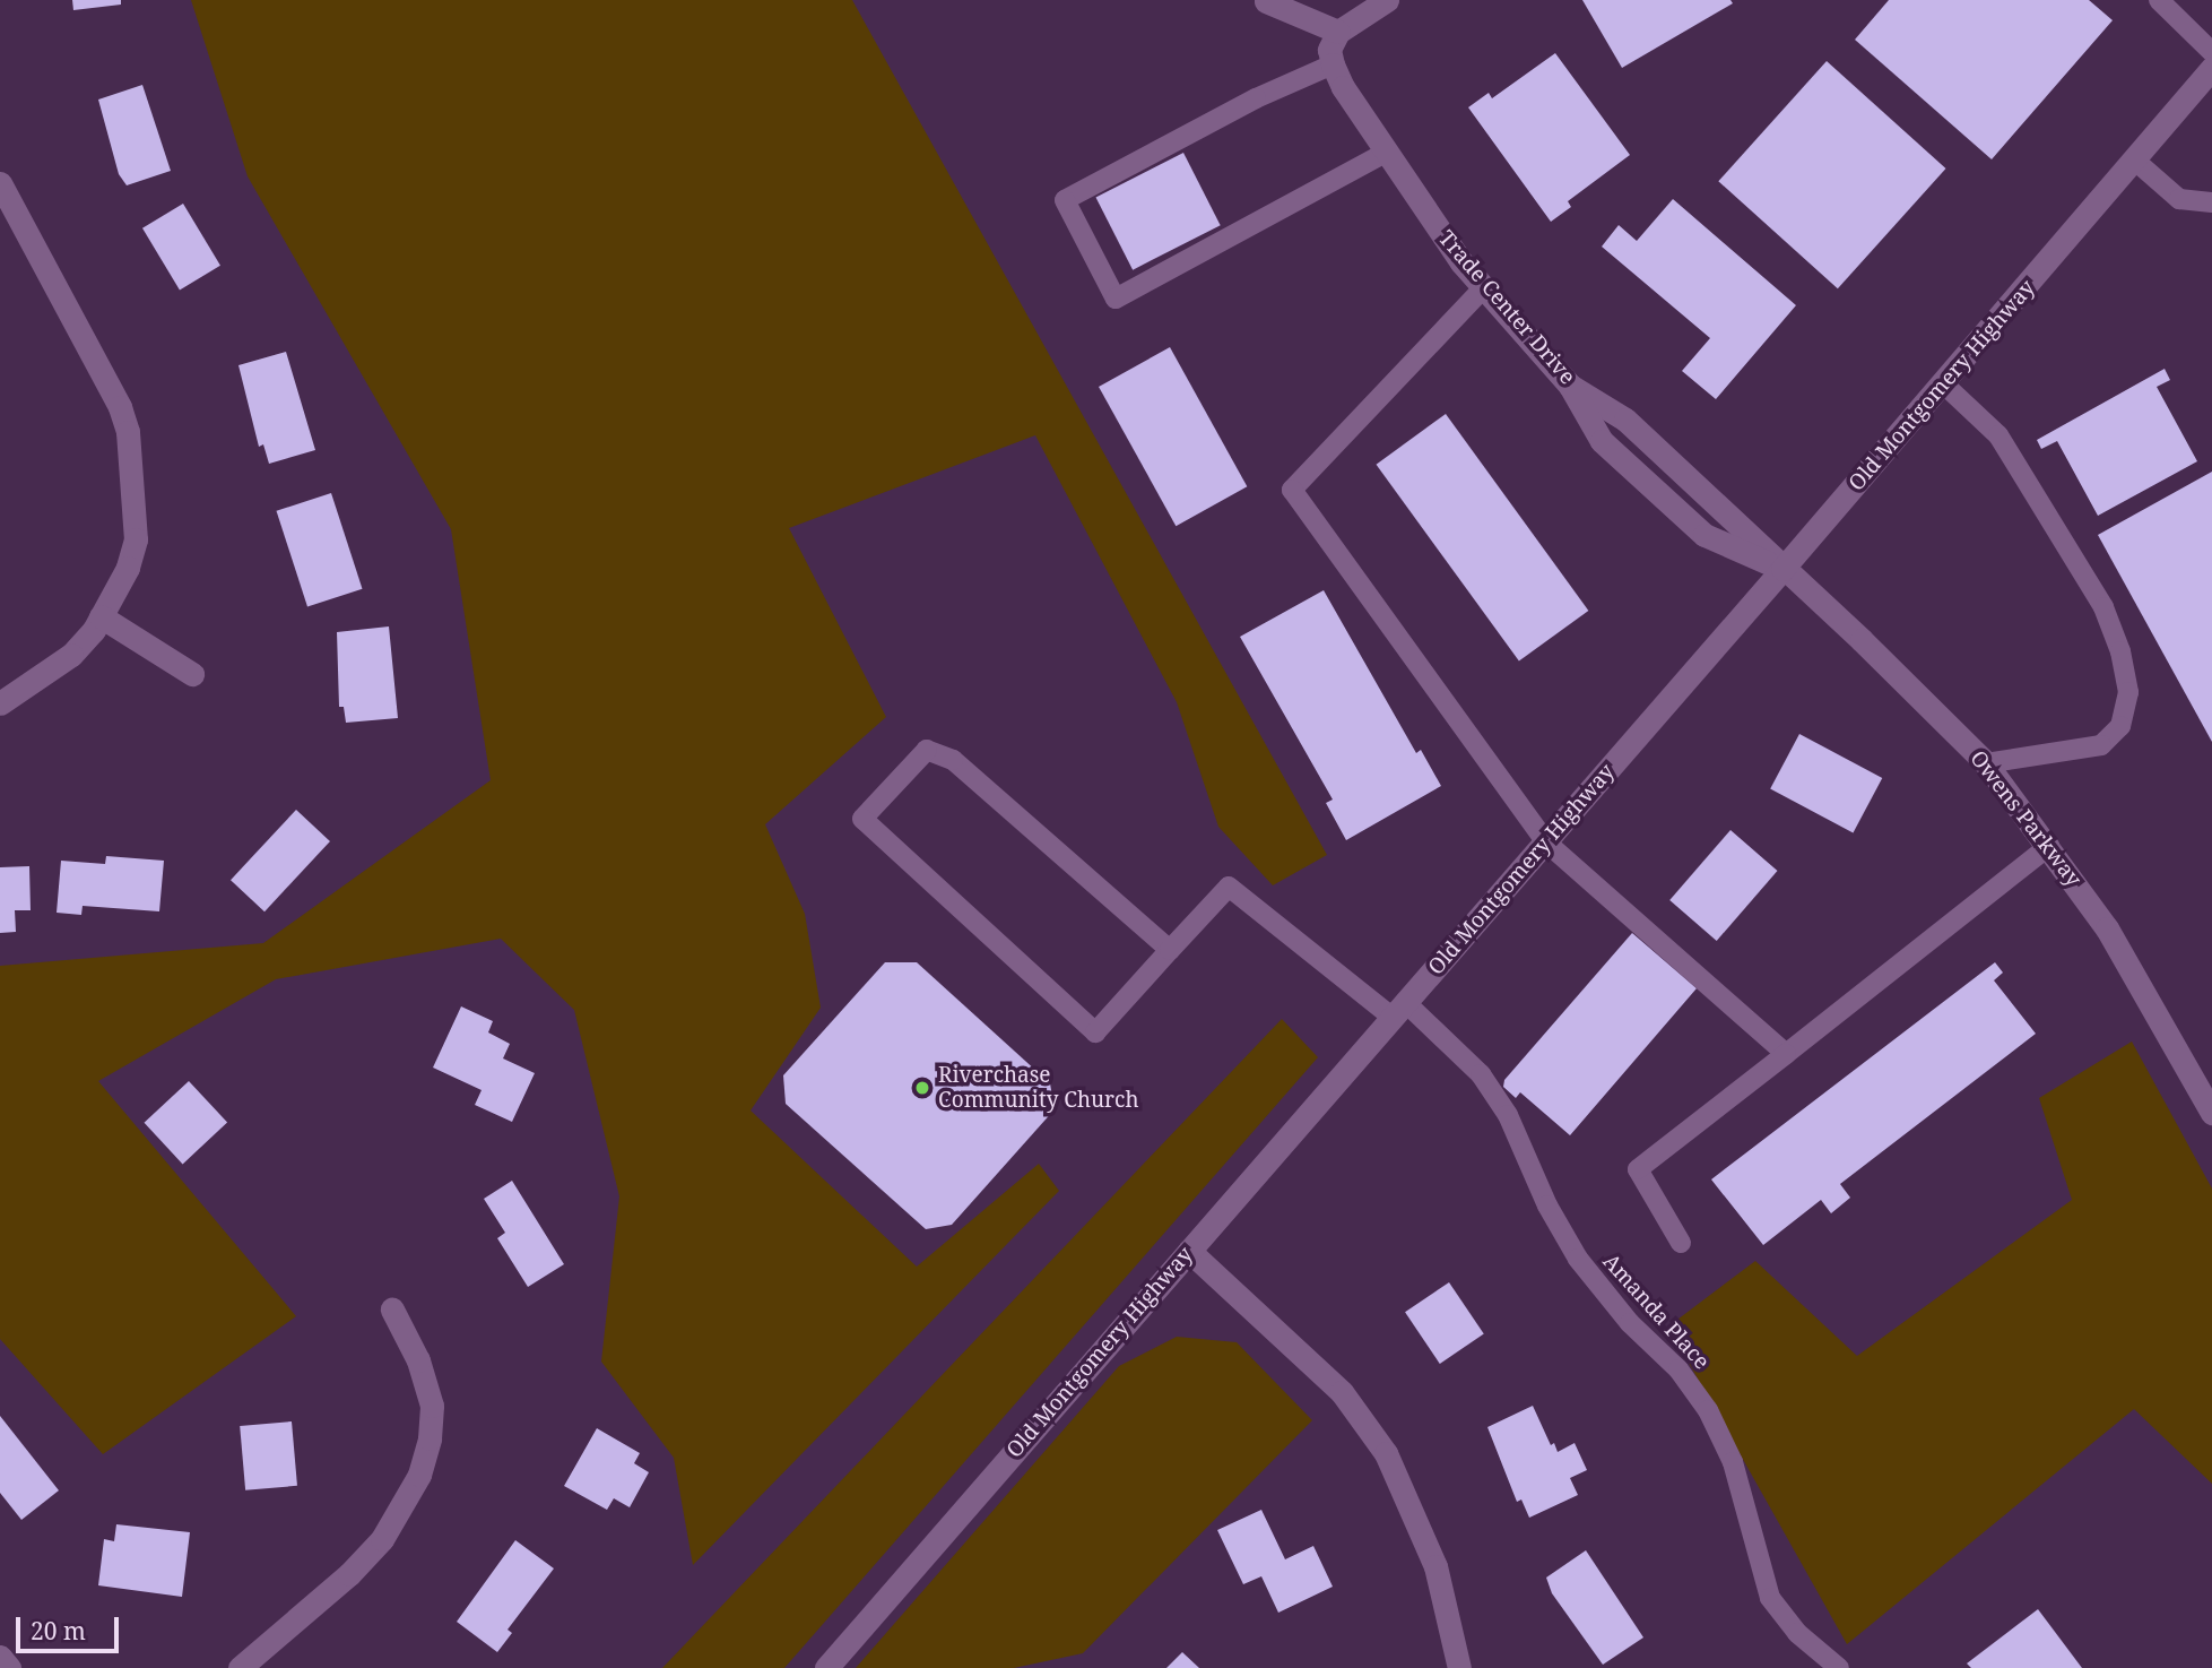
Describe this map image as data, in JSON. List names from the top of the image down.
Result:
{
  "streets": {
    "street": ["Trade Center Drive", "Old Montgomery Highway", "Owens Parkway"],
    "lane": ["Amanda Place"]
  },
  "crossings": [
    ["Trade Center Drive", "Old Montgomery Highway"],
    ["Trade Center Drive", "Owens Parkway"],
    ["Old Montgomery Highway", "Owens Parkway"],
    ["Old Montgomery Highway", "Amanda Place"]
  ],
  "places": ["Riverchase Community Church"],
  "scale_bar": "20 m"
}
